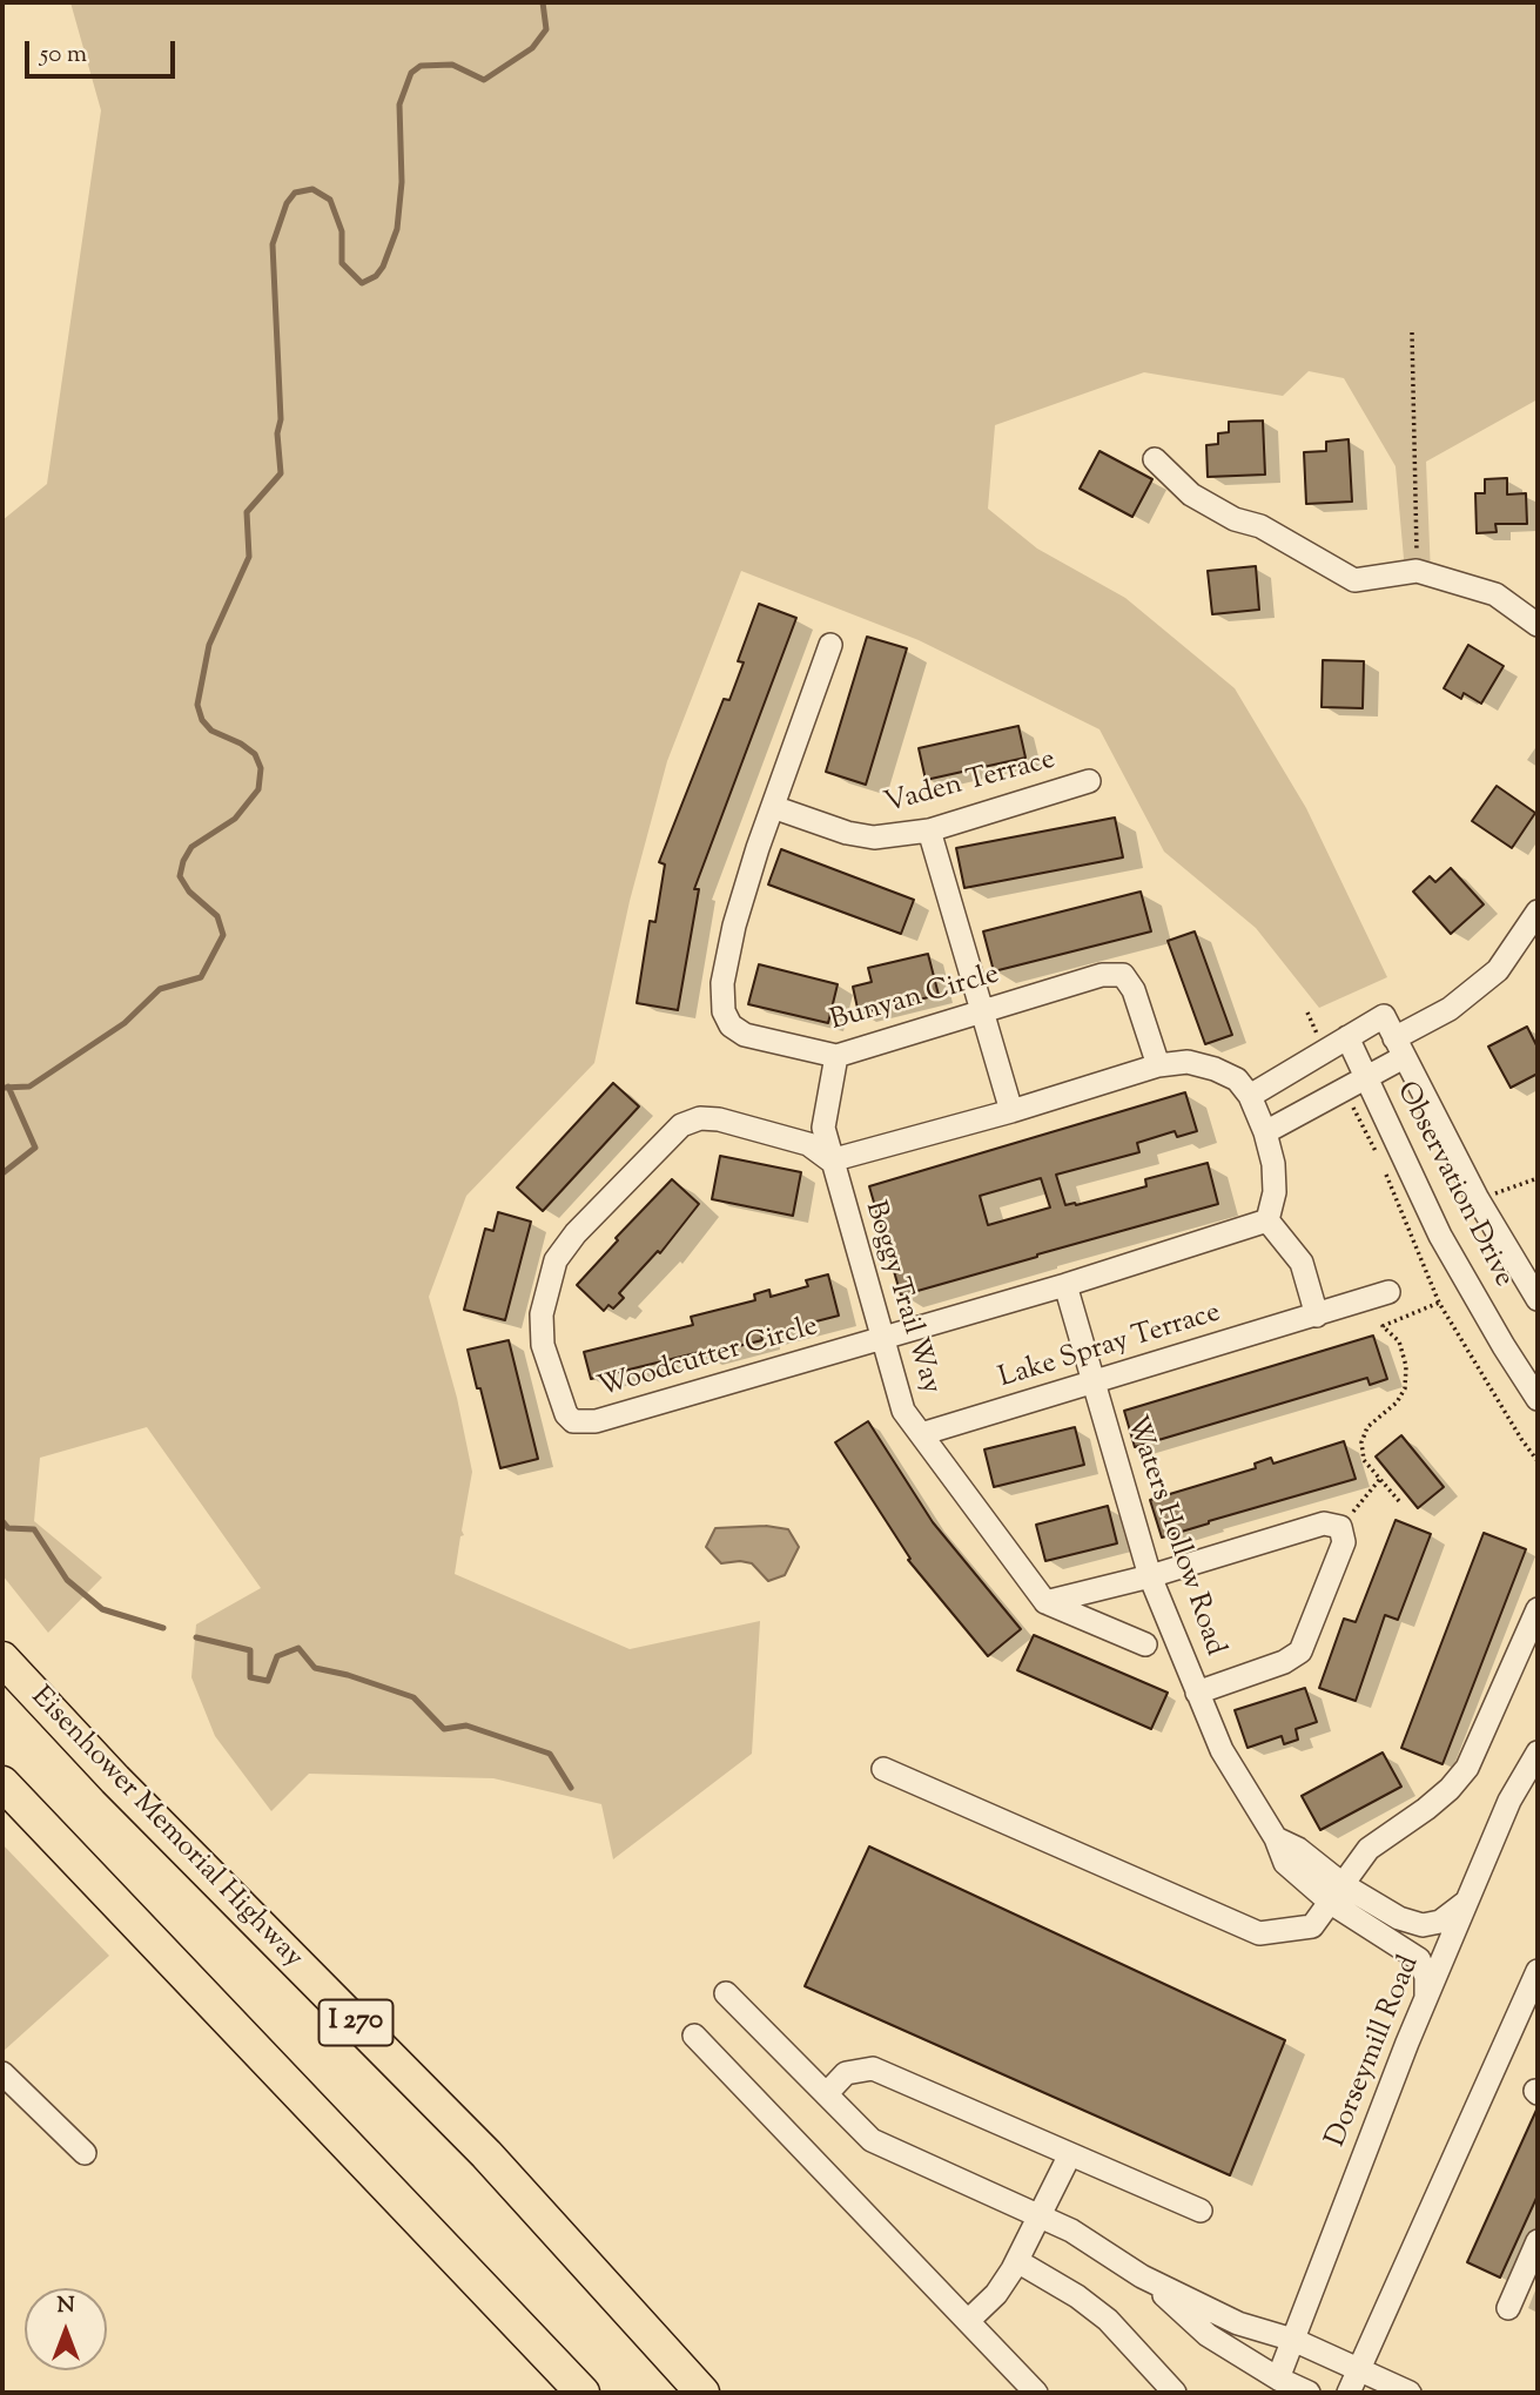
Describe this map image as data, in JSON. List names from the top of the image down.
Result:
{
  "streets": {
    "highway": ["Eisenhower Memorial Highway", "I 270"],
    "street": [
      "Vaden Terrace",
      "Bunyan Circle",
      "Observation Drive",
      "Boggy Trail Way",
      "Lake Spray Terrace",
      "Woodcutter Circle",
      "Waters Hollow Road",
      "Dorseymill Road"
    ]
  },
  "crossings": [
    ["Vaden Terrace", "Bunyan Circle"],
    ["Bunyan Circle", "Boggy Trail Way"],
    ["Boggy Trail Way", "Lake Spray Terrace"],
    ["Boggy Trail Way", "Woodcutter Circle"],
    ["Lake Spray Terrace", "Waters Hollow Road"],
    ["Woodcutter Circle", "Waters Hollow Road"],
    ["Waters Hollow Road", "Dorseymill Road"]
  ],
  "scale_bar": "50 m",
  "north": "top"
}
